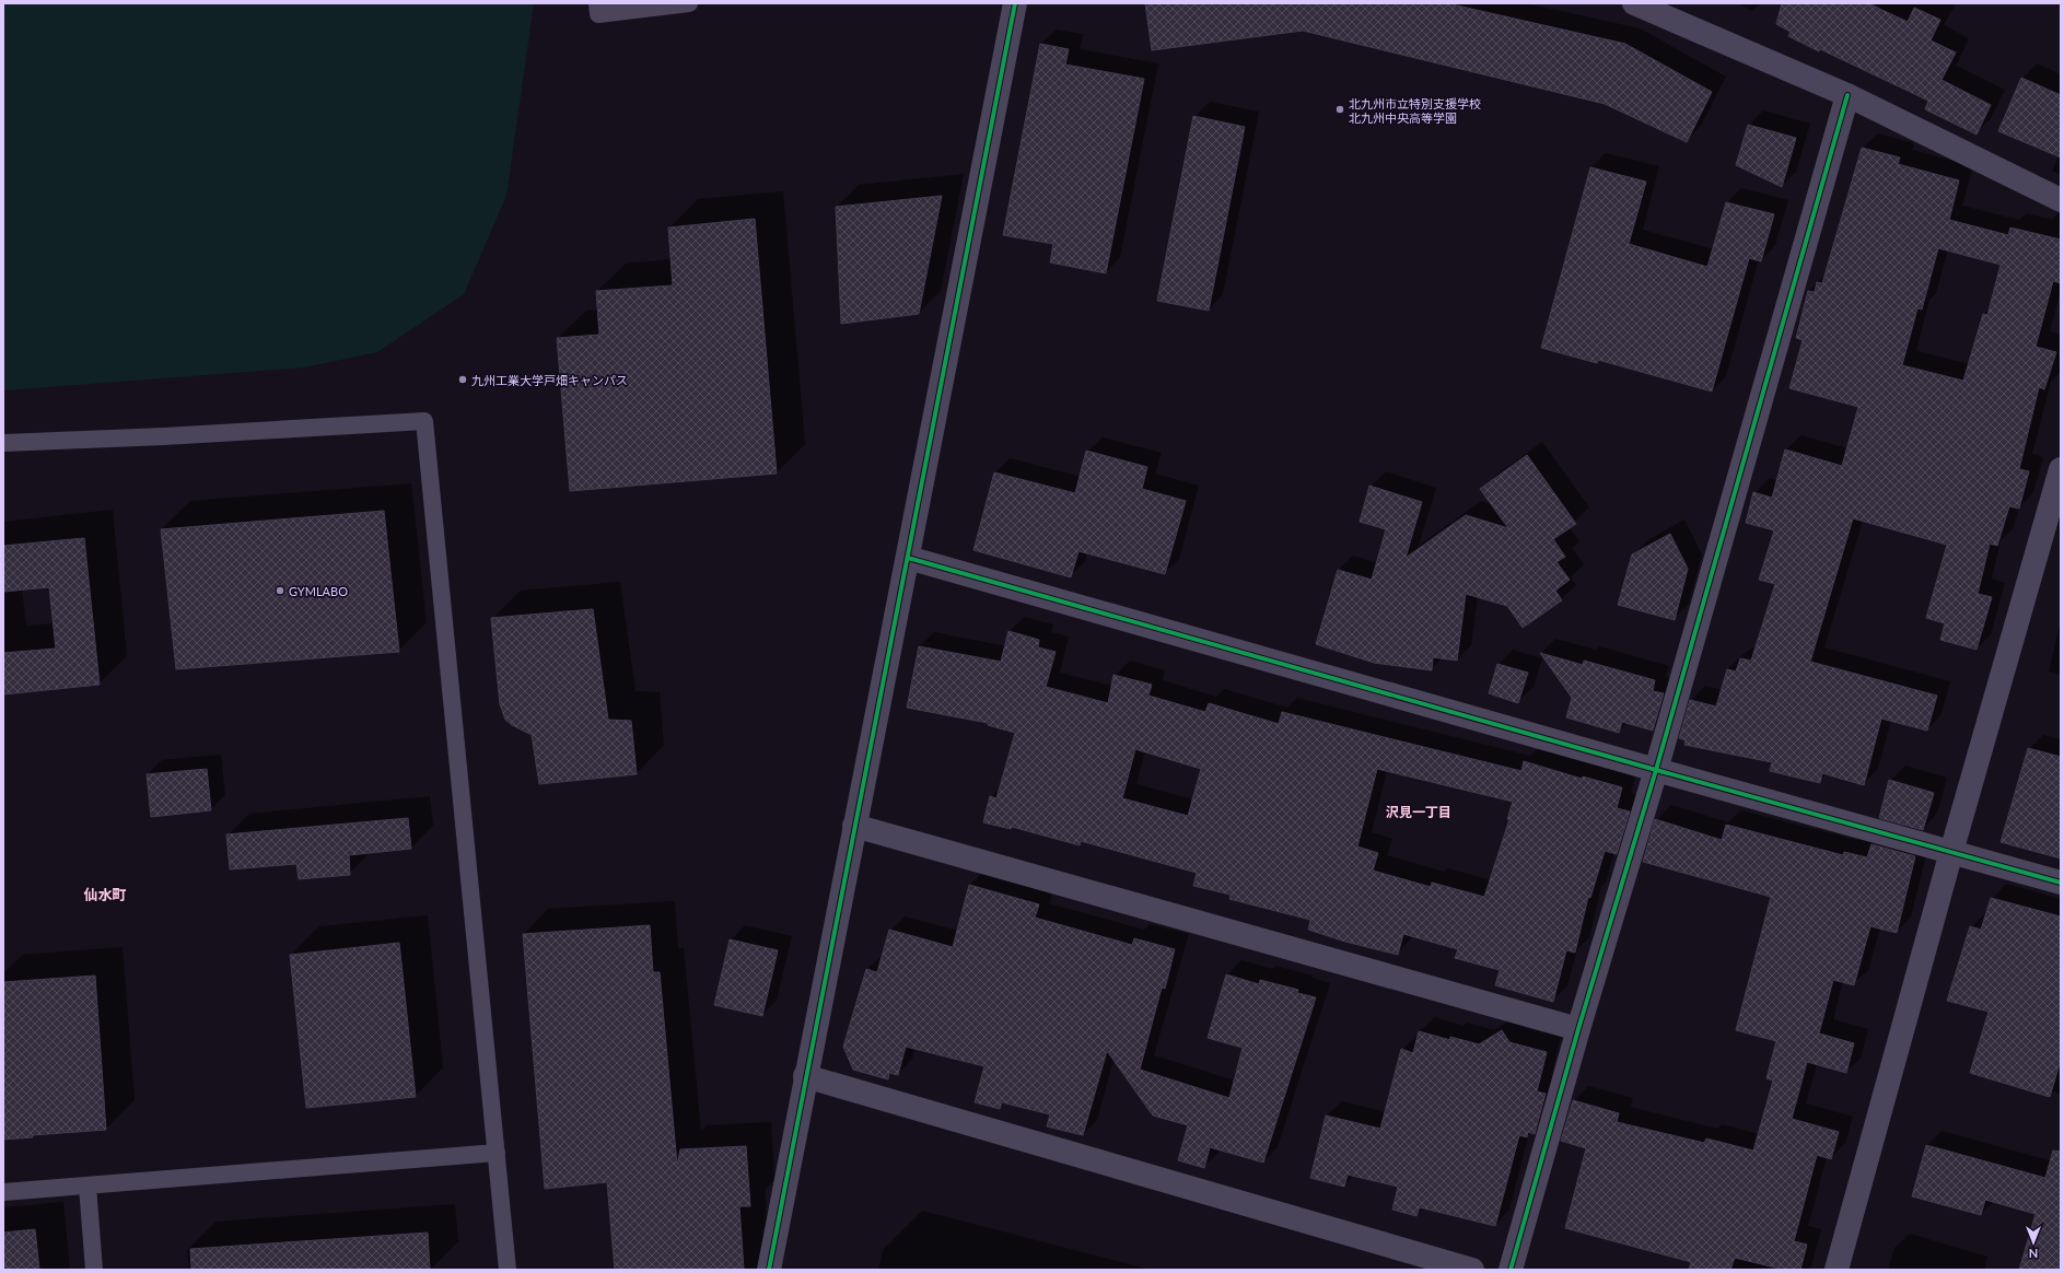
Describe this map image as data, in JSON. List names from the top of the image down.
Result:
{
  "districts": ["沢見一丁目", "仙水町"],
  "places": ["北九州市立特別支援学校 北九州中央高等学園", "九州工業大学戸畑キャンパス", "GYMLABO"],
  "north": "bottom"
}
